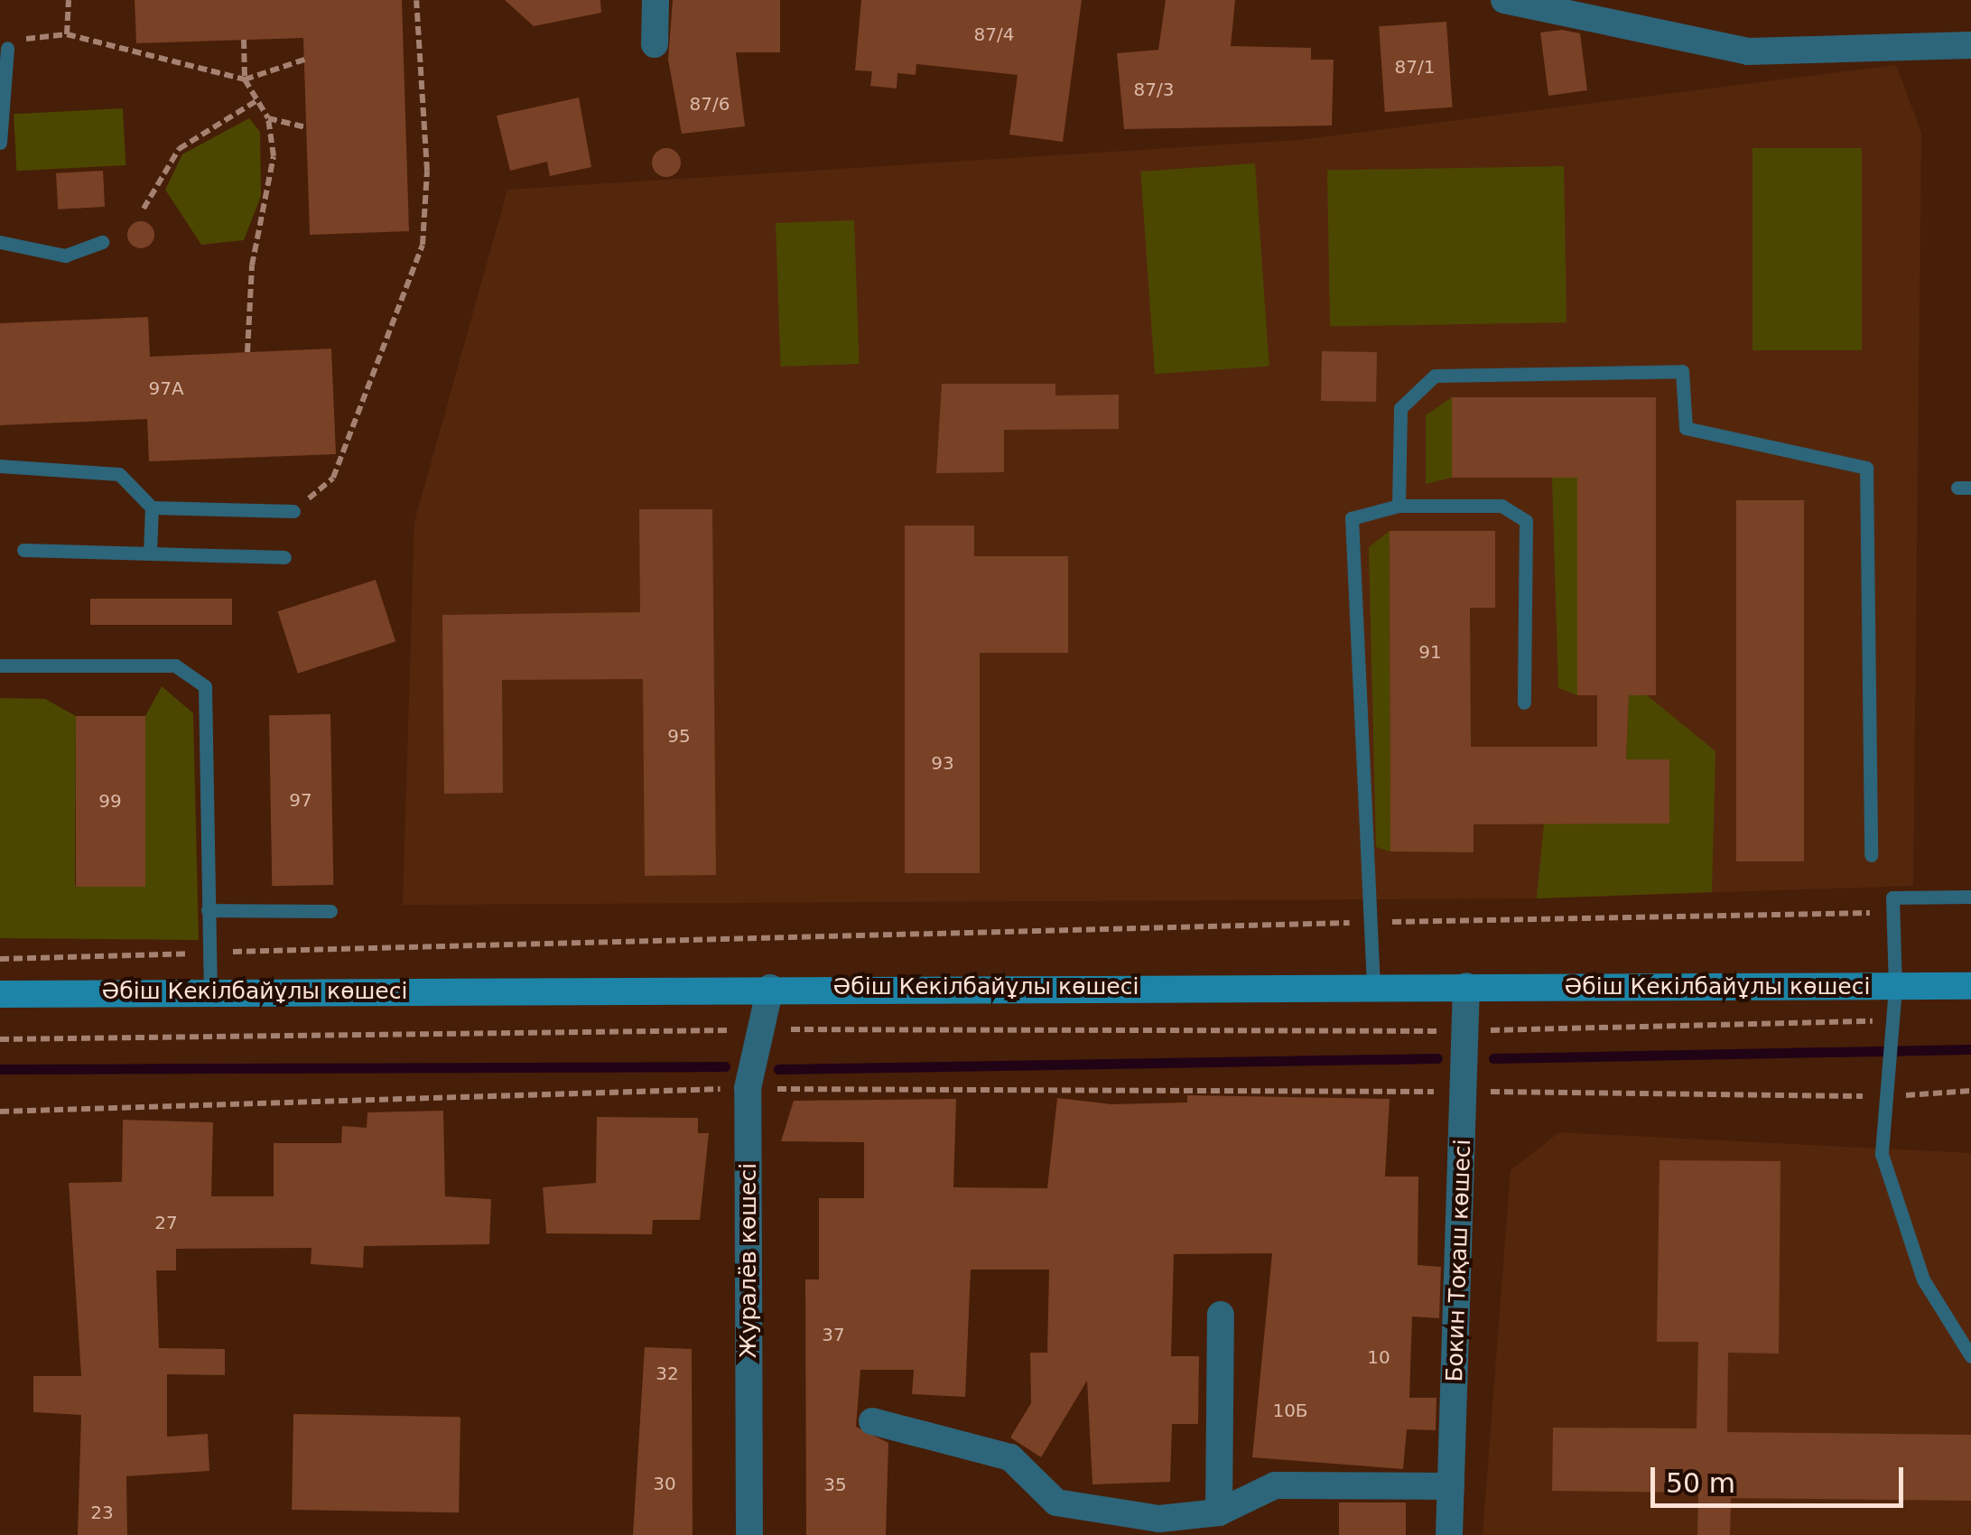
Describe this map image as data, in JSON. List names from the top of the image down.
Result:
{
  "streets": {
    "street": ["Әбіш Кекілбайұлы көшесі", "Журалёв көшесі", "Бокин Тоқаш көшесі"]
  },
  "crossings": [
    ["Әбіш Кекілбайұлы көшесі", "Журалёв көшесі"],
    ["Әбіш Кекілбайұлы көшесі", "Бокин Тоқаш көшесі"]
  ],
  "house_numbers": [
    "87/4",
    "87/1",
    "87/3",
    "87/6",
    "97А",
    "91",
    "95",
    "93",
    "97",
    "99",
    "27",
    "37",
    "10",
    "32",
    "10Б",
    "30",
    "35",
    "23"
  ],
  "scale_bar": "50 m"
}
